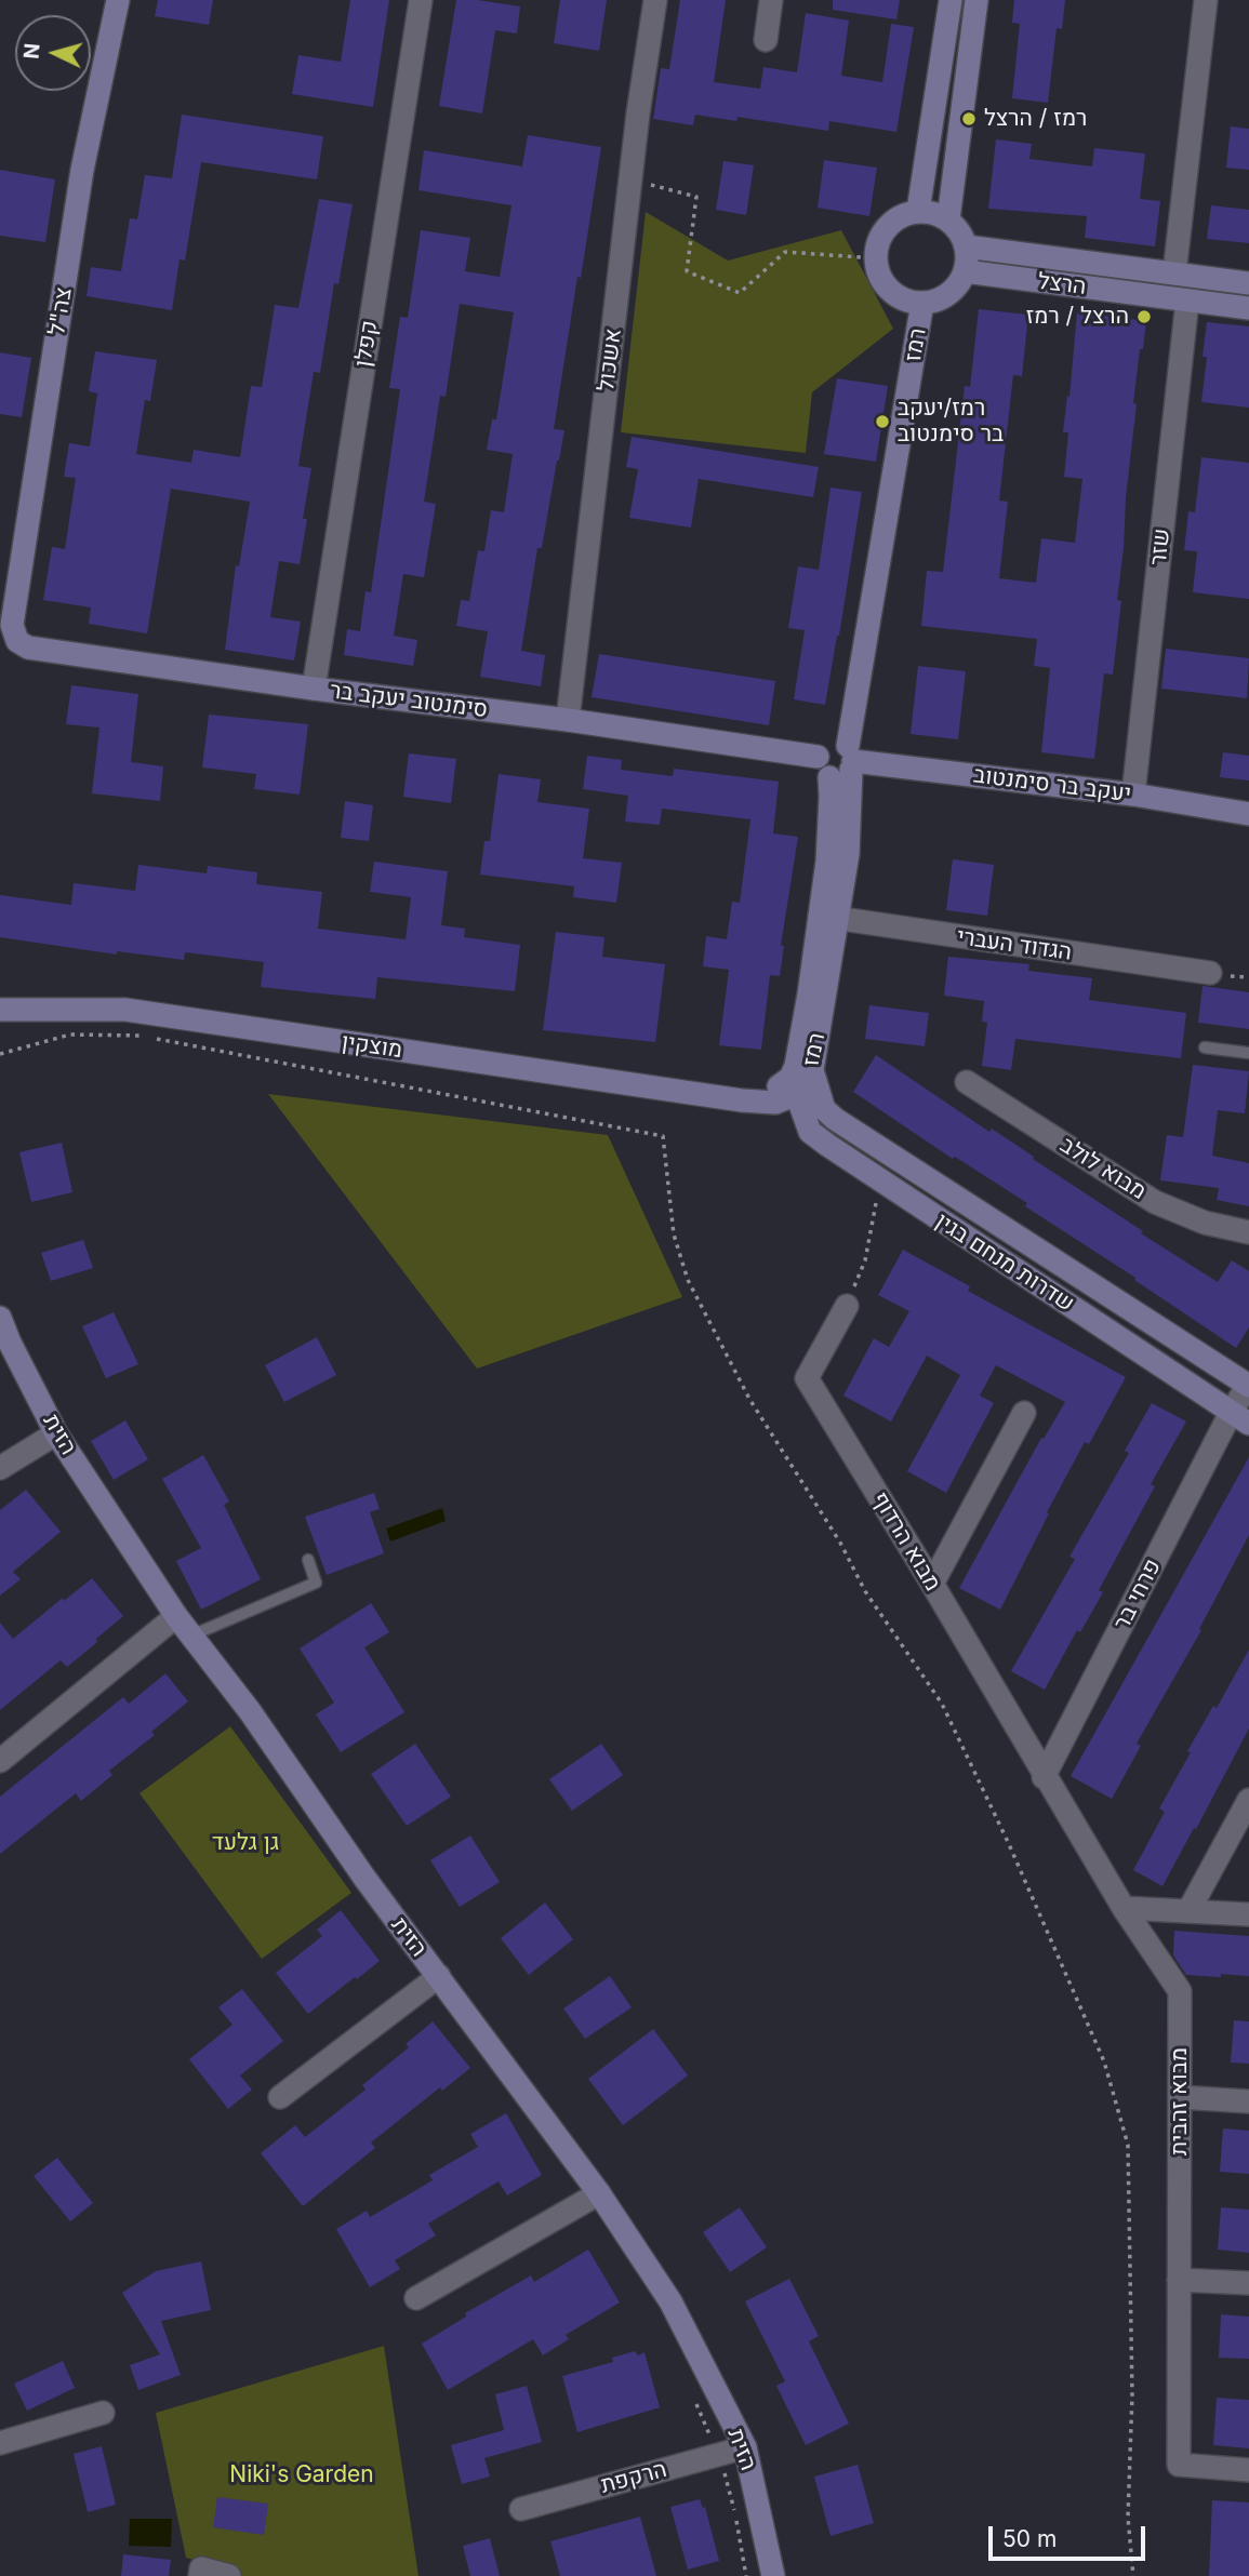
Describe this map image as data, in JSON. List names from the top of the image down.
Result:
{
  "streets": {
    "street": [
      "הרצל",
      "צה\"ל",
      "קפלן",
      "רמז",
      "אשכול",
      "שזר",
      "סימנטוב יעקב בר",
      "יעקב בר סימנטוב",
      "הגדוד העברי",
      "מוצקין",
      "מבוא לולב",
      "שדרות מנחם בגין",
      "הזית",
      "מבוא הרדוף",
      "פרחי בר",
      "מבוא זהבית",
      "הרקפת"
    ]
  },
  "crossings": [
    ["הרצל", "רמז"],
    ["הרצל", "שזר"],
    ["צה\"ל", "סימנטוב יעקב בר"],
    ["קפלן", "סימנטוב יעקב בר"],
    ["רמז", "יעקב בר סימנטוב"],
    ["רמז", "הגדוד העברי"],
    ["רמז", "מוצקין"],
    ["רמז", "שדרות מנחם בגין"],
    ["אשכול", "סימנטוב יעקב בר"],
    ["שזר", "יעקב בר סימנטוב"],
    ["שדרות מנחם בגין", "פרחי בר"],
    ["הזית", "הרקפת"],
    ["מבוא הרדוף", "פרחי בר"],
    ["מבוא הרדוף", "מבוא זהבית"],
    ["פרחי בר", "מבוא זהבית"]
  ],
  "parks": ["גן גלעד", "Niki's Garden"],
  "places": ["רמז / הרצל", "הרצל / רמז", "רמז/יעקב בר סימנטוב"],
  "scale_bar": "50 m",
  "north": "left"
}
